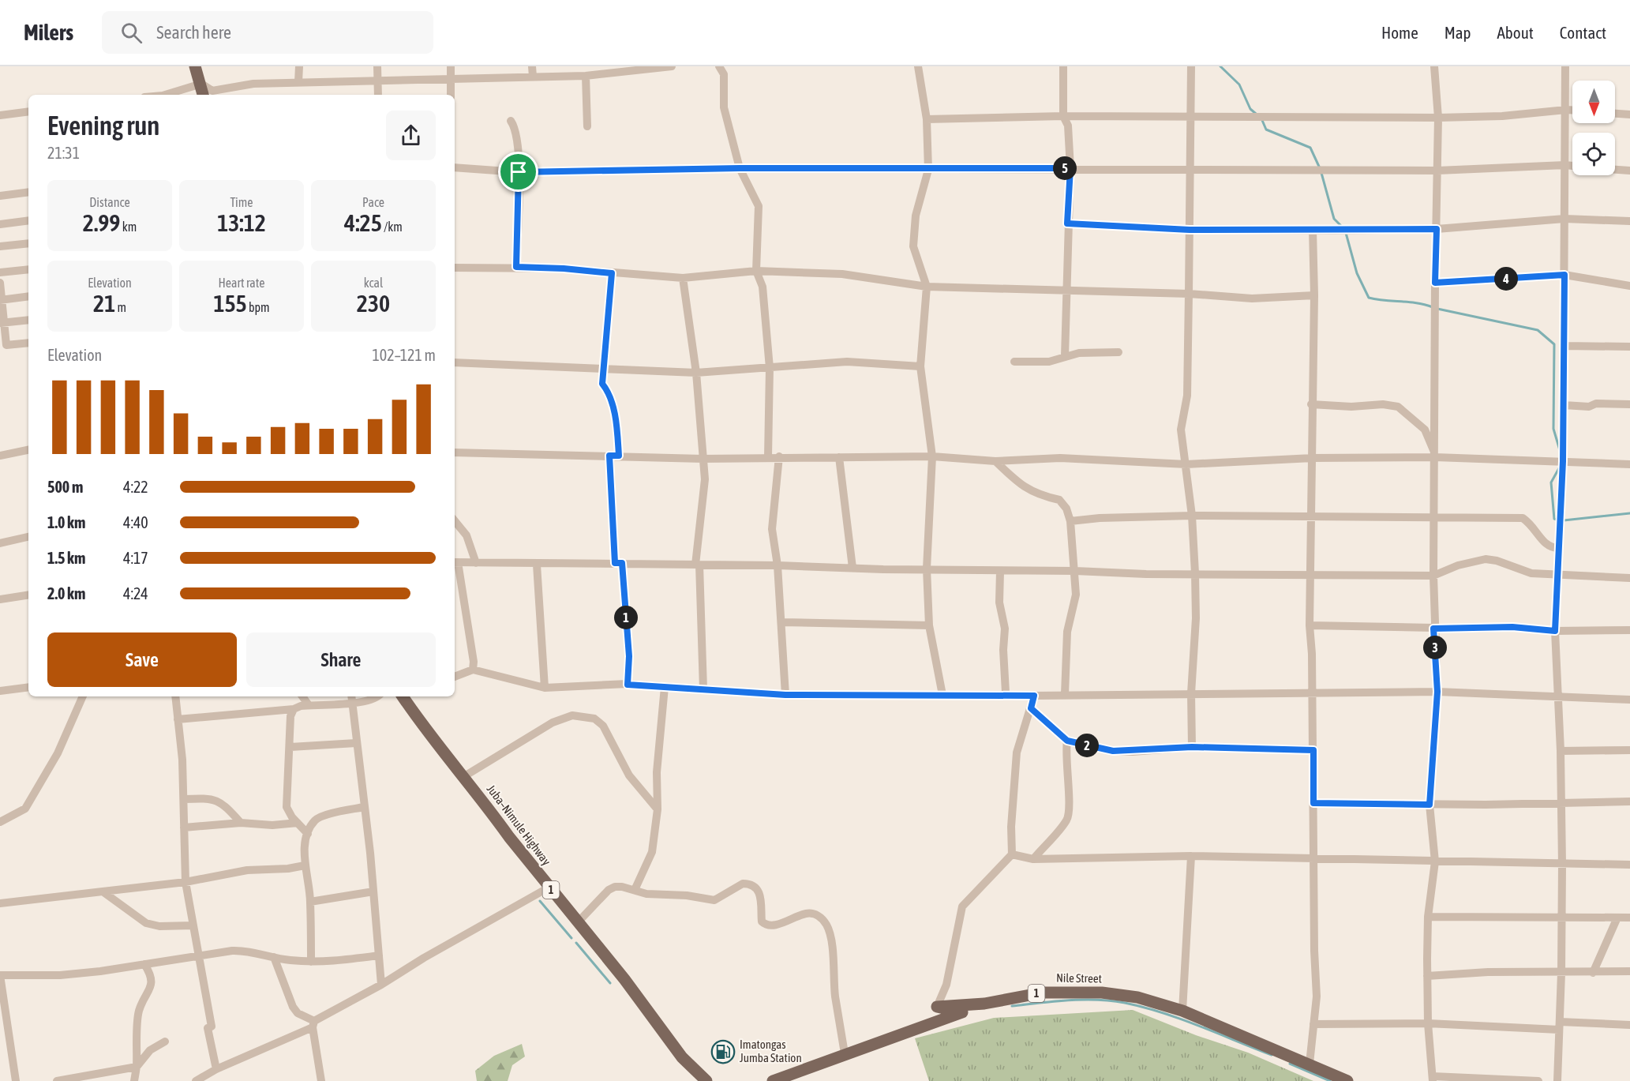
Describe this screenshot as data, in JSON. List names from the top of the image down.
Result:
{
  "streets": {
    "main road": ["Juba–Nimule Highway", "1", "Nile Street"]
  },
  "places": {
    "fuel station": ["Imatongas Jumba Station"]
  },
  "north": "bottom",
  "page": {
    "header": "Milers",
    "search": "Search here",
    "nav": [
      "Home",
      "Map",
      "About",
      "Contact"
    ],
    "heading": ["Evening run", "21:31"],
    "pins": [
      "5",
      "4",
      "1",
      "3",
      "2"
    ],
    "stats": [
      ["Distance", "2.99 km"],
      ["Time", "13:12"],
      ["Pace", "4:25 /km"],
      ["Elevation", "21 m"],
      ["Heart rate", "155 bpm"],
      ["kcal", "230"]
    ],
    "chart": ["Elevation", "102–121 m"],
    "list": [
      {
        "name": "500 m",
        "note": "4:22"
      },
      {
        "name": "1.0 km",
        "note": "4:40"
      },
      {
        "name": "1.5 km",
        "note": "4:17"
      },
      {
        "name": "2.0 km",
        "note": "4:24"
      }
    ],
    "buttons": ["Save", "Share"]
  }
}
